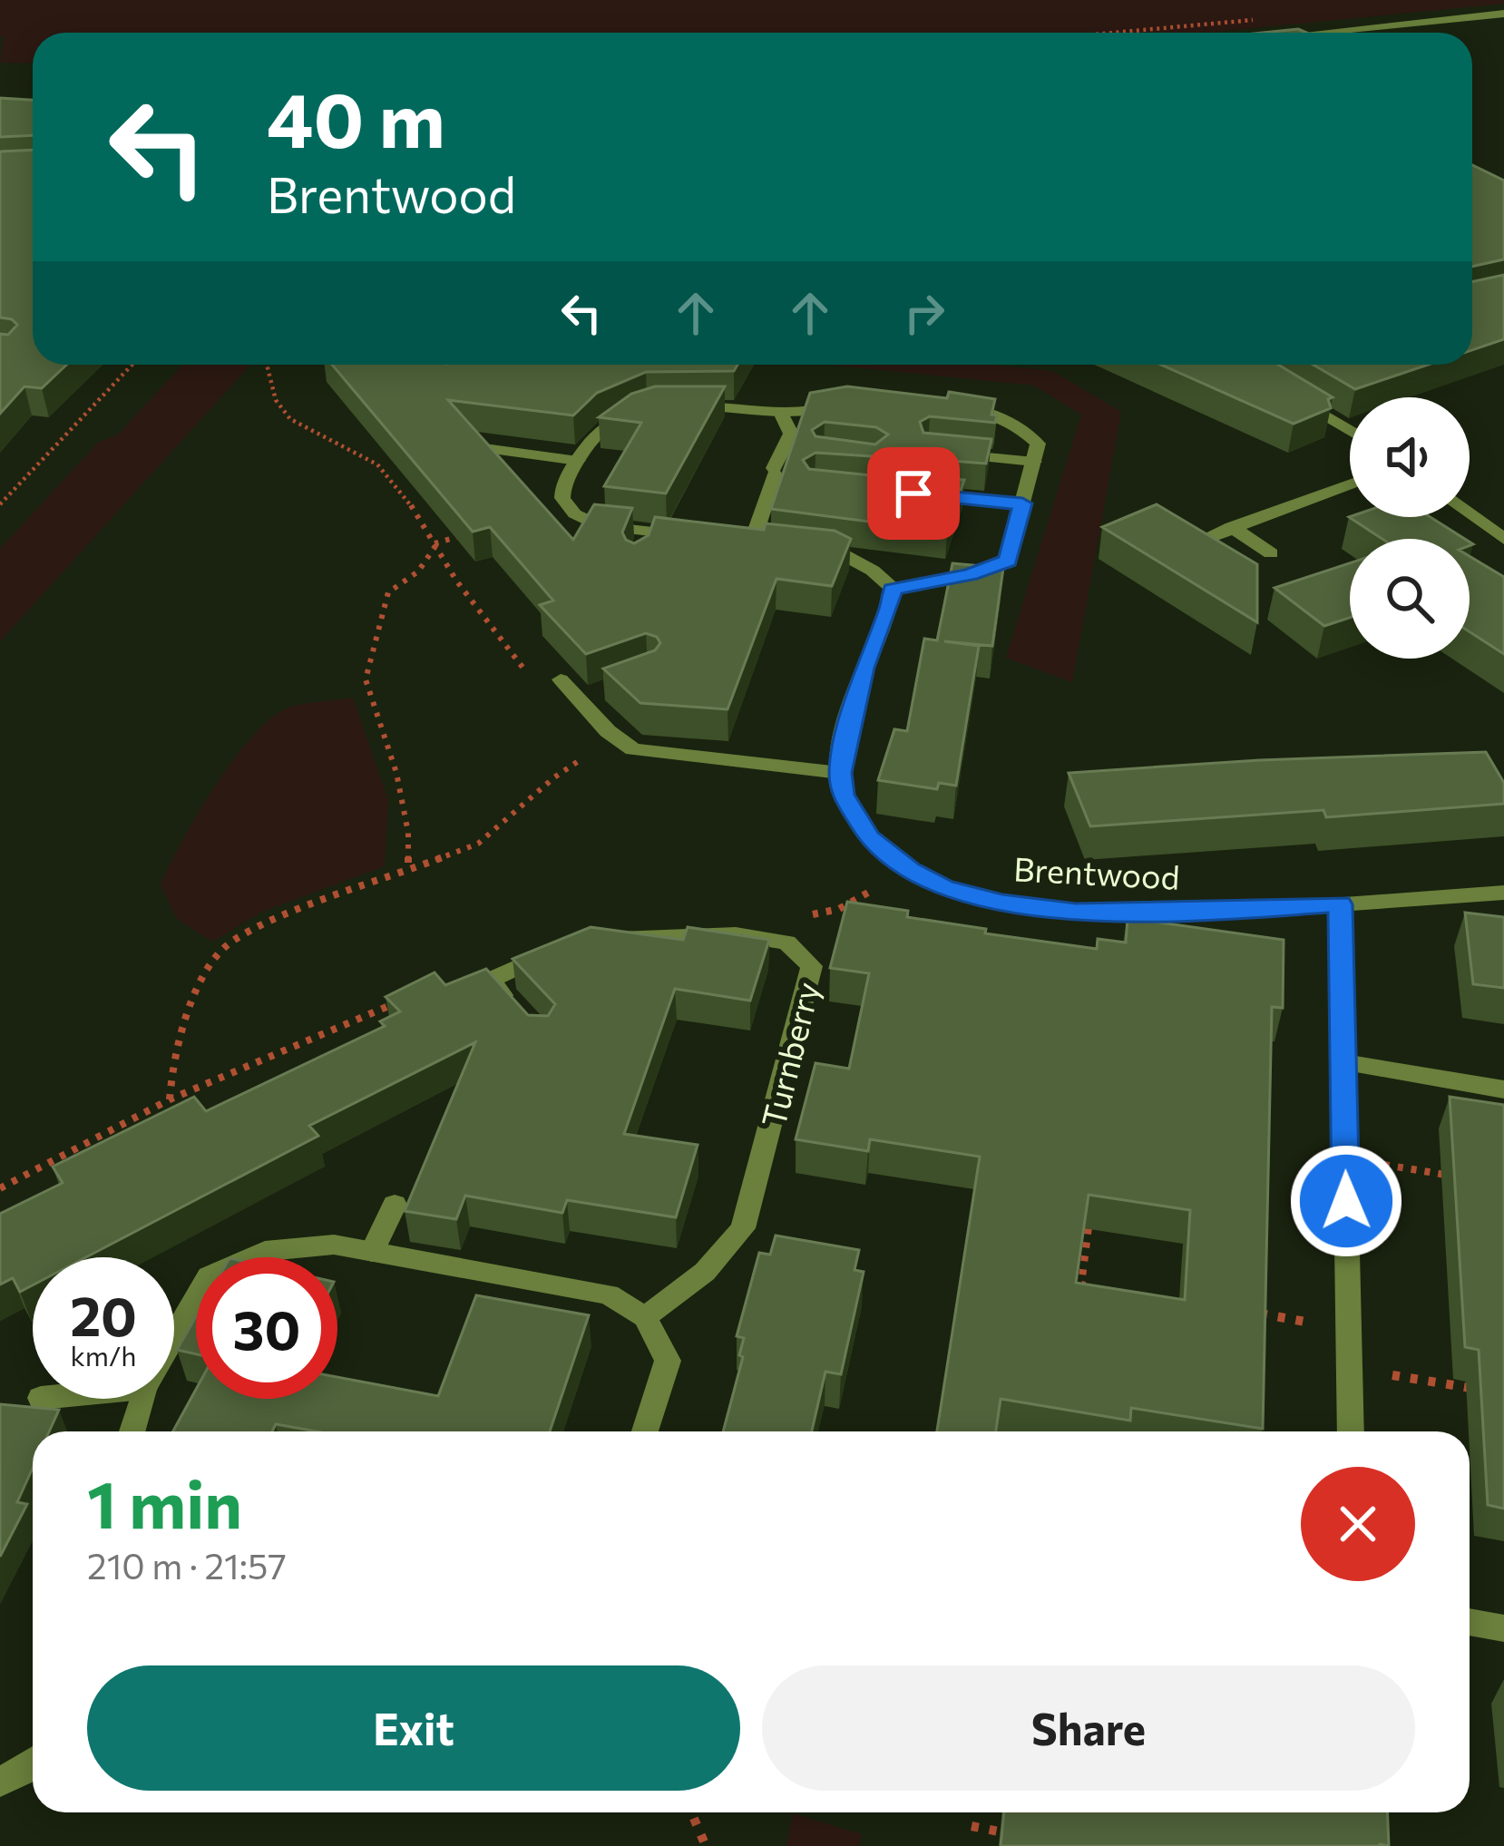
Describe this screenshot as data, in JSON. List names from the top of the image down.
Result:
{
  "streets": {
    "street": ["Brentwood", "Turnberry"]
  },
  "page": {
    "turn": ["40 m", "Brentwood"],
    "speed": "20 km/h",
    "limit": "30",
    "heading": ["1 min", "210 m · 21:57"],
    "buttons": ["Exit", "Share"]
  }
}
